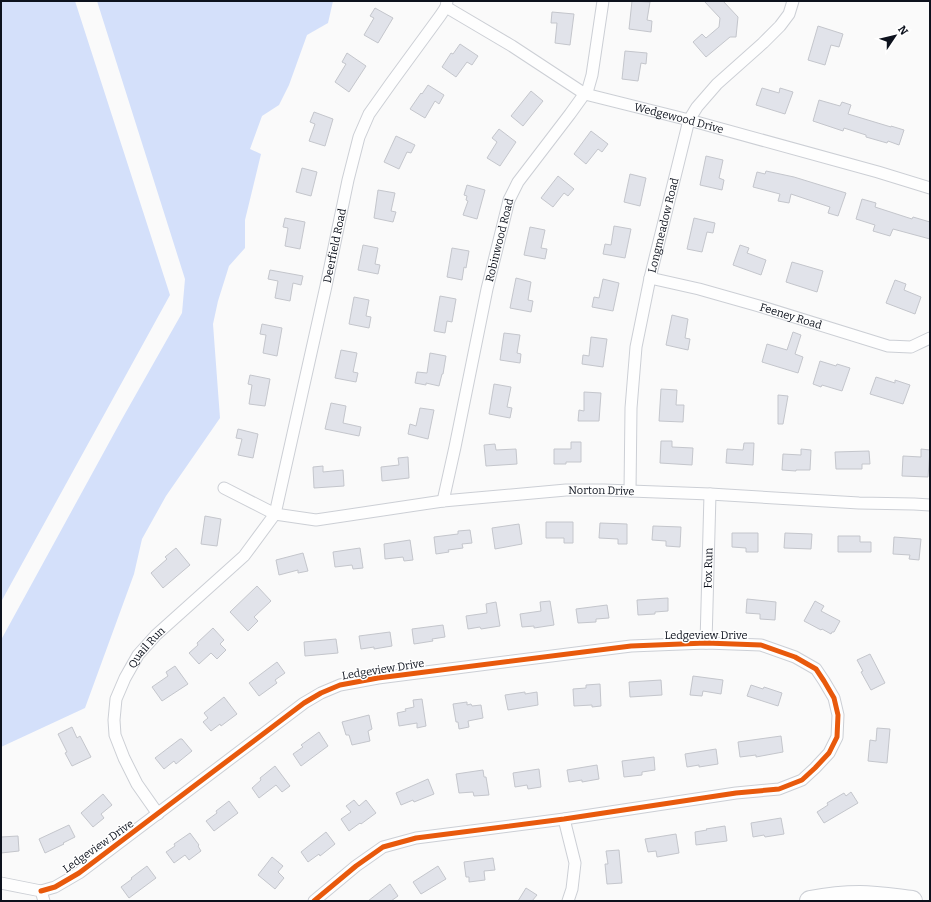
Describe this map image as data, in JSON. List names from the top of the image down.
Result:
{
  "streets": {
    "street": [
      "Wedgewood Drive",
      "Longmeadow Road",
      "Robinwood Road",
      "Deerfield Road",
      "Feeney Road",
      "Norton Drive",
      "Fox Run",
      "Ledgeview Drive",
      "Quail Run"
    ]
  },
  "crossings": [
    ["Wedgewood Drive", "Longmeadow Road"],
    ["Wedgewood Drive", "Robinwood Road"],
    ["Wedgewood Drive", "Deerfield Road"],
    ["Longmeadow Road", "Feeney Road"],
    ["Longmeadow Road", "Norton Drive"],
    ["Robinwood Road", "Norton Drive"],
    ["Deerfield Road", "Norton Drive"],
    ["Deerfield Road", "Quail Run"],
    ["Norton Drive", "Fox Run"],
    ["Norton Drive", "Quail Run"],
    ["Fox Run", "Ledgeview Drive"],
    ["Ledgeview Drive", "Quail Run"]
  ],
  "north": "top right"
}
